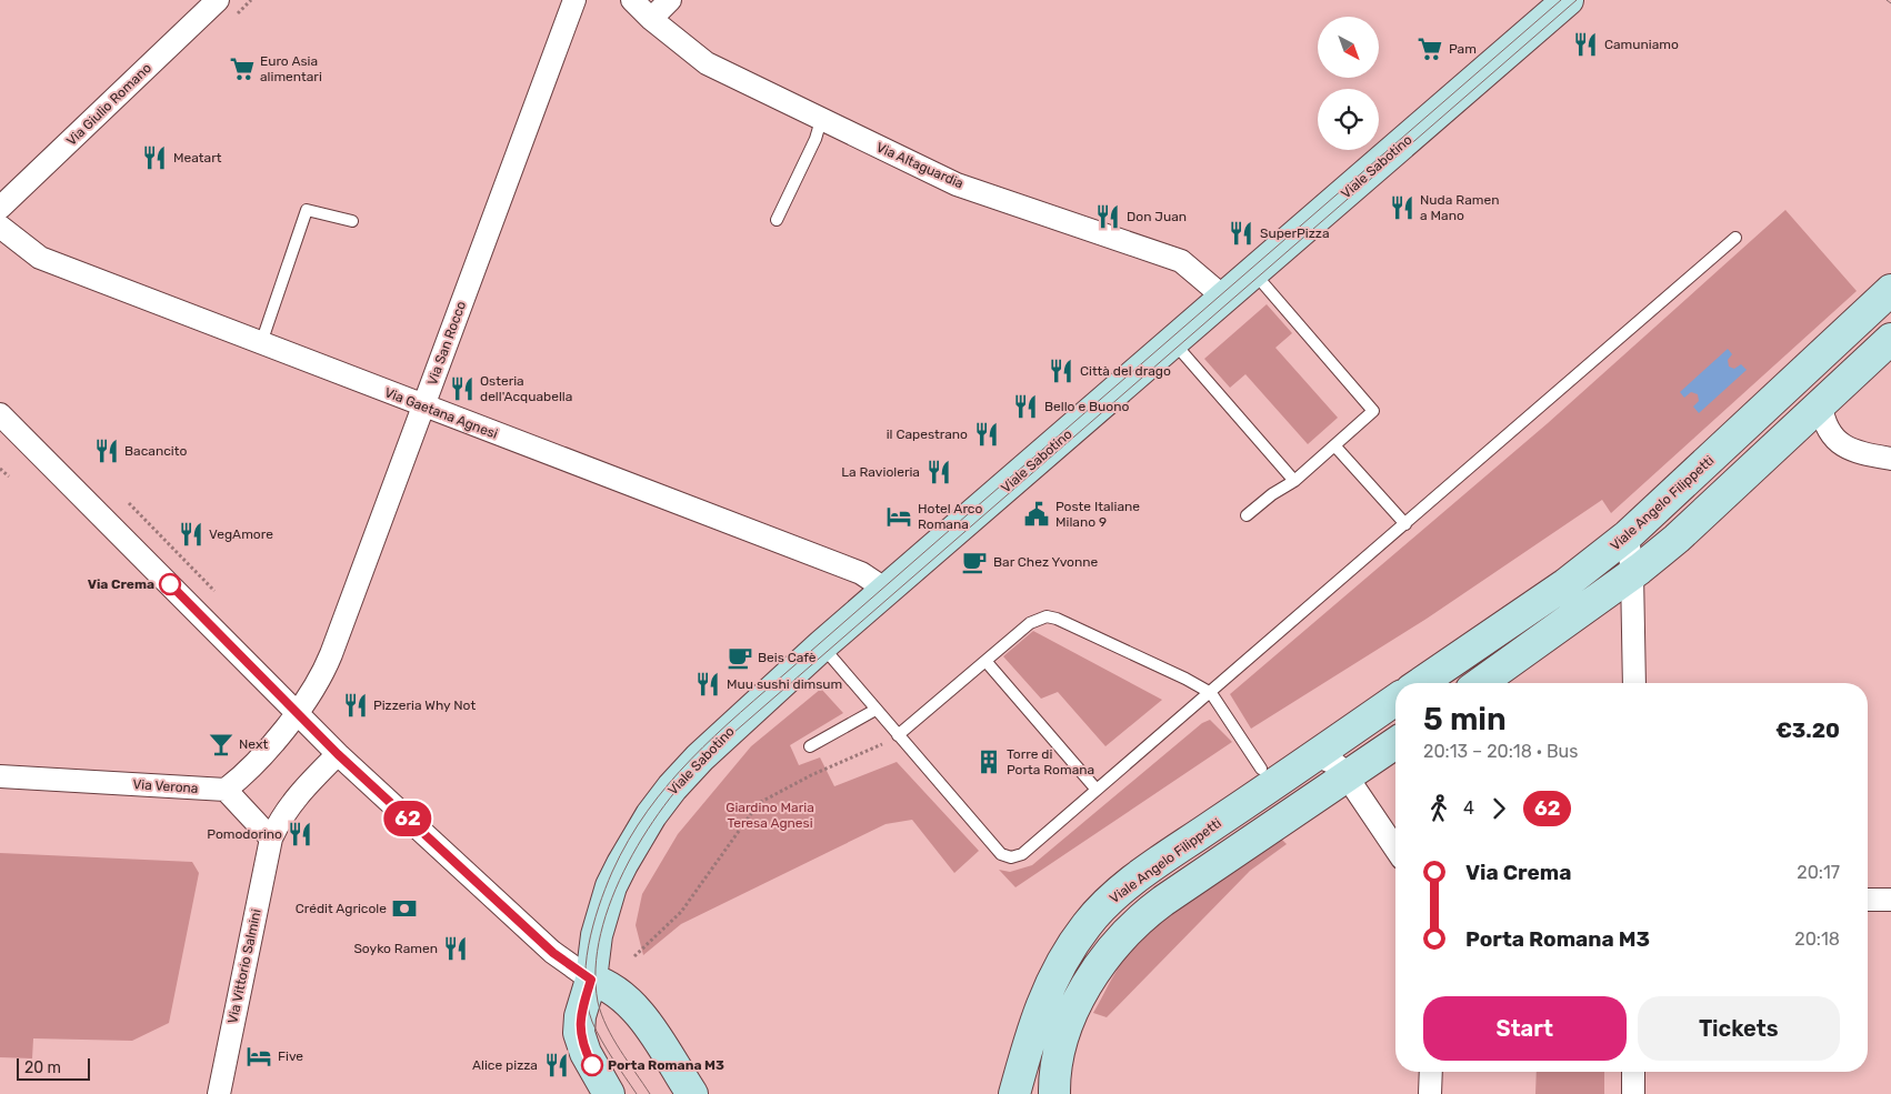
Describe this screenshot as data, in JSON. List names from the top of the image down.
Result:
{
  "streets": {
    "main road": ["Viale Sabotino", "Viale Angelo Filippetti"],
    "street": [
      "Via Giulio Romano",
      "Via Altaguardia",
      "Via San Rocco",
      "Via Gaetana Agnesi",
      "Via Verona",
      "Via Vittorio Salmini"
    ]
  },
  "crossings": [
    ["Via Altaguardia", "Viale Sabotino"],
    ["Viale Sabotino", "Via Gaetana Agnesi"],
    ["Via San Rocco", "Via Gaetana Agnesi"]
  ],
  "parks": ["Giardino Maria Teresa Agnesi"],
  "places": {
    "restaurant": [
      "Camuniamo",
      "Meatart",
      "Nuda Ramen a Mano",
      "Don Juan",
      "SuperPizza",
      "Città del drago",
      "Osteria dell'Acquabella",
      "Bello e Buono",
      "il Capestrano",
      "Bacancito",
      "La Ravioleria",
      "VegAmore",
      "Muu sushi dimsum",
      "Pizzeria Why Not",
      "Pomodorino",
      "Soyko Ramen",
      "Alice pizza"
    ],
    "supermarket": ["Pam", "Euro Asia alimentari"],
    "public building": ["Poste Italiane Milano 9"],
    "hotel": ["Hotel Arco Romana", "Five"],
    "cafe": ["Bar Chez Yvonne", "Beis Cafè"],
    "other": ["Via Crema", "Porta Romana M3"],
    "bar": ["Next"],
    "building": ["Torre di Porta Romana"],
    "bank": ["Crédit Agricole"]
  },
  "lines": ["bus line 62"],
  "scale_bar": "20 m",
  "north": "bottom right",
  "page": {
    "on_map": "62",
    "heading": ["5 min", "20:13 – 20:18 · Bus", "€3.20"],
    "legs": ["4", "62"],
    "list": [
      {
        "name": "Via Crema",
        "value": "20:17"
      },
      {
        "name": "Porta Romana M3",
        "value": "20:18"
      }
    ],
    "buttons": ["Start", "Tickets"],
    "scale": "20 m"
  }
}
